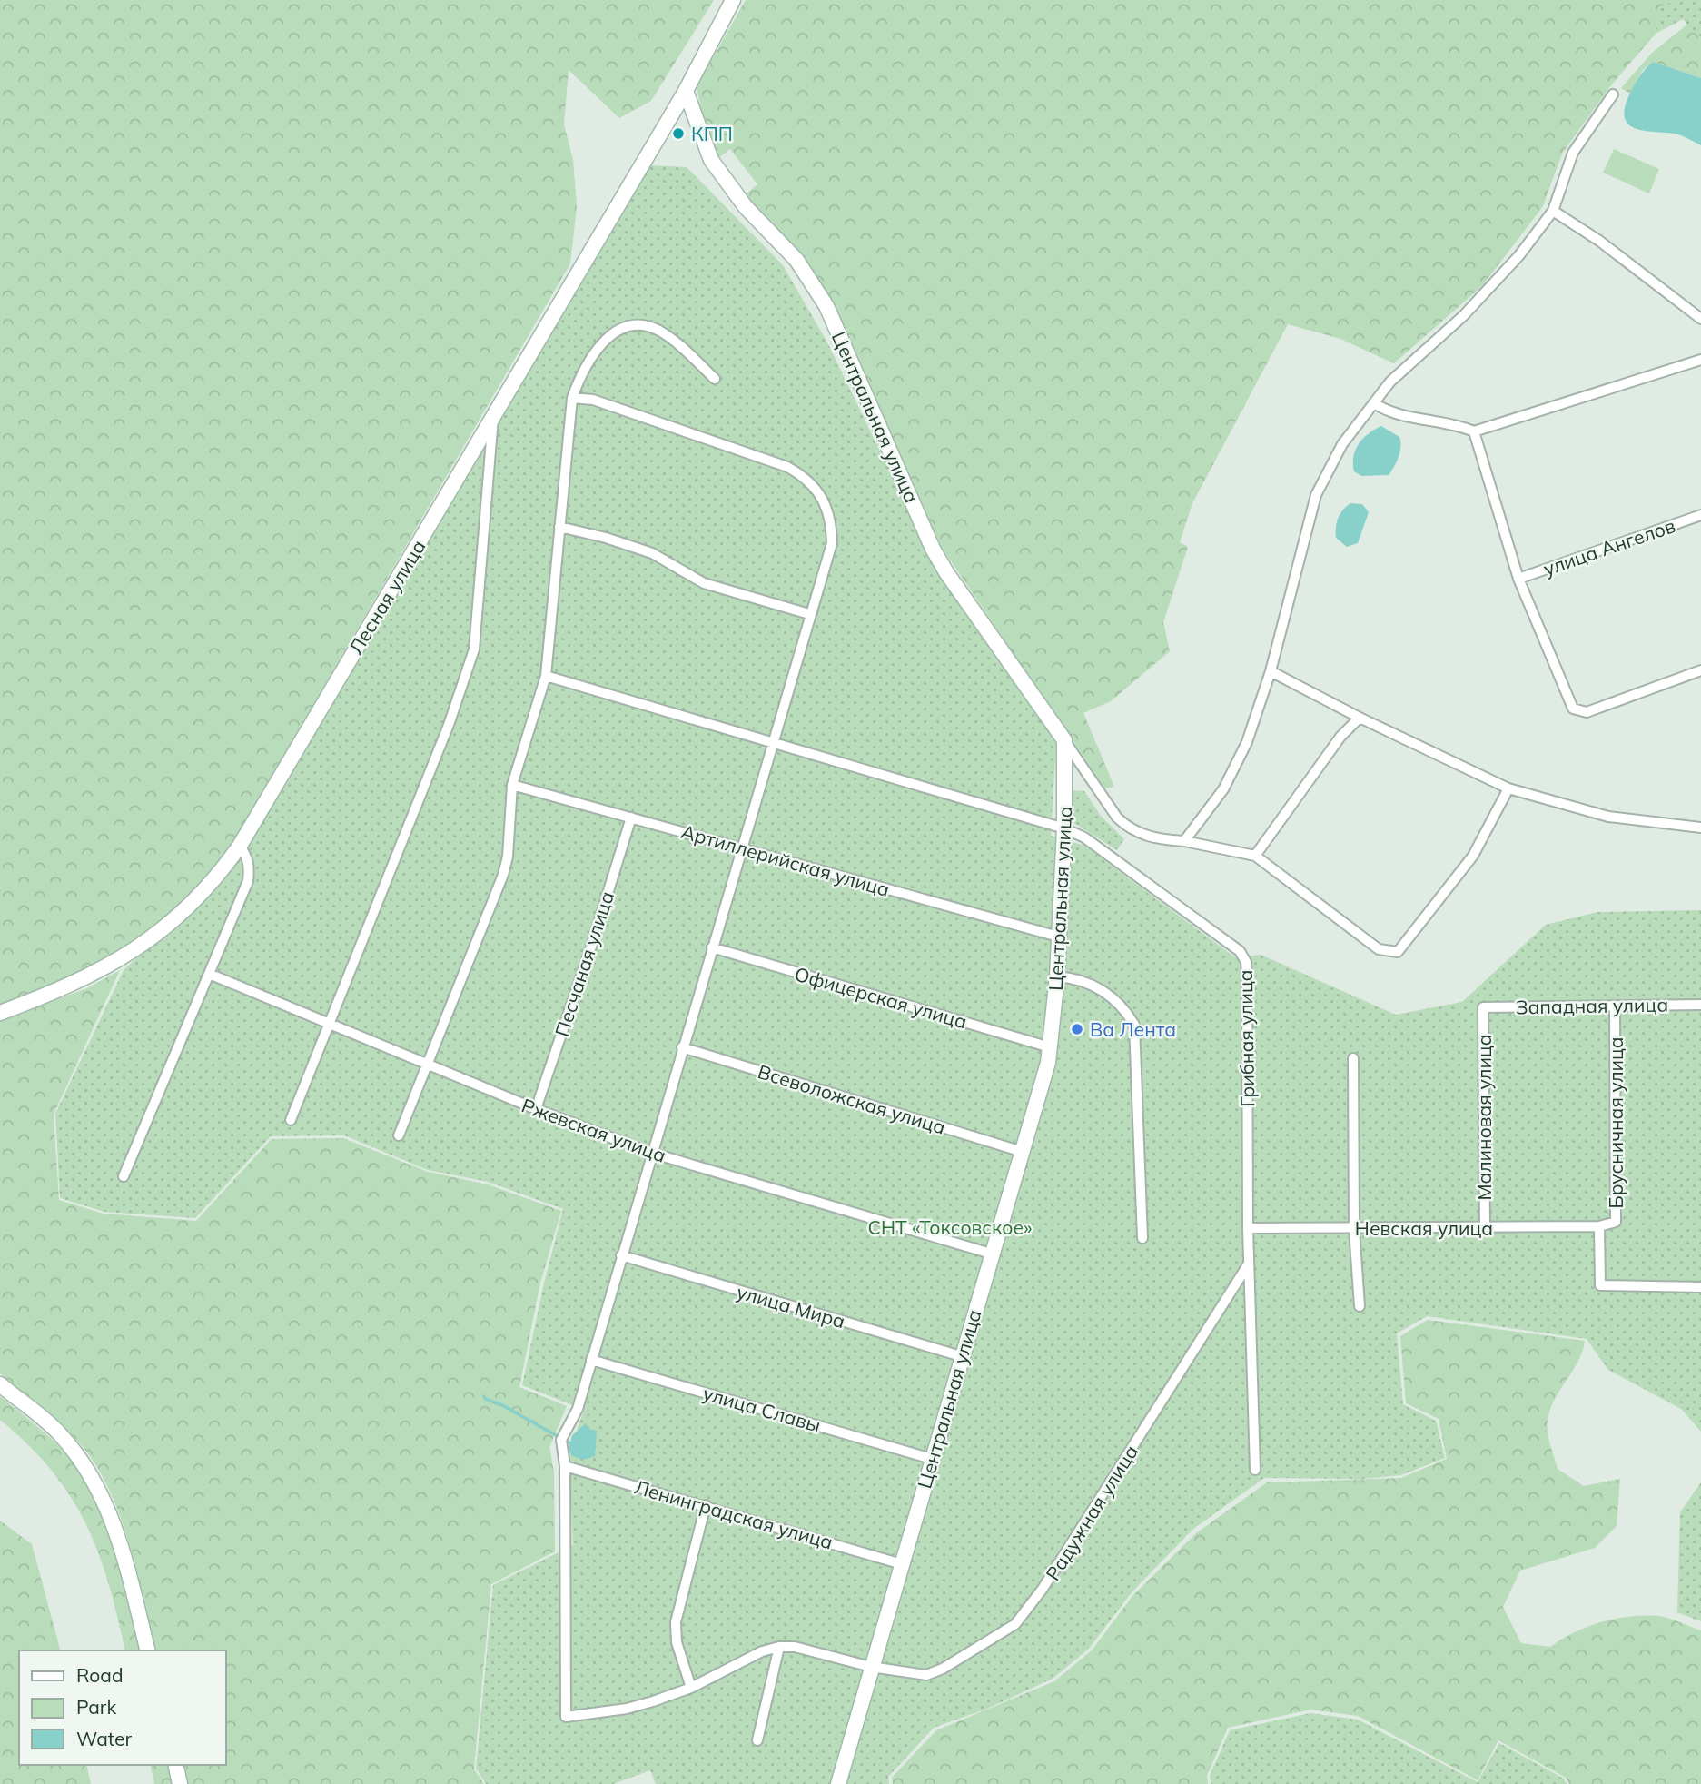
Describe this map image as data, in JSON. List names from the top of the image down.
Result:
{
  "streets": {
    "street": [
      "Центральная улица",
      "улица Ангелов",
      "Лесная улица",
      "Артиллерийская улица",
      "Песчаная улица",
      "Офицерская улица",
      "Западная улица",
      "Грибная улица",
      "Всеволожская улица",
      "Малиновая улица",
      "Брусничная улица",
      "Ржевская улица",
      "Невская улица",
      "улица Мира",
      "улица Славы",
      "Радужная улица",
      "Ленинградская улица"
    ]
  },
  "crossings": [
    ["Центральная улица", "Лесная улица"],
    ["Центральная улица", "Артиллерийская улица"],
    ["Центральная улица", "Офицерская улица"],
    ["Центральная улица", "Грибная улица"],
    ["Центральная улица", "Всеволожская улица"],
    ["Центральная улица", "Ржевская улица"],
    ["Центральная улица", "улица Мира"],
    ["Центральная улица", "улица Славы"],
    ["Центральная улица", "Радужная улица"],
    ["Центральная улица", "Ленинградская улица"],
    ["Артиллерийская улица", "Песчаная улица"],
    ["Песчаная улица", "Ржевская улица"],
    ["Западная улица", "Малиновая улица"],
    ["Западная улица", "Брусничная улица"],
    ["Грибная улица", "Невская улица"],
    ["Грибная улица", "Радужная улица"],
    ["Малиновая улица", "Невская улица"],
    ["Брусничная улица", "Невская улица"]
  ],
  "parks": ["СНТ «Токсовское»"],
  "places": ["КПП", "Ва Лента"],
  "legend": ["Road", "Park", "Water"]
}
